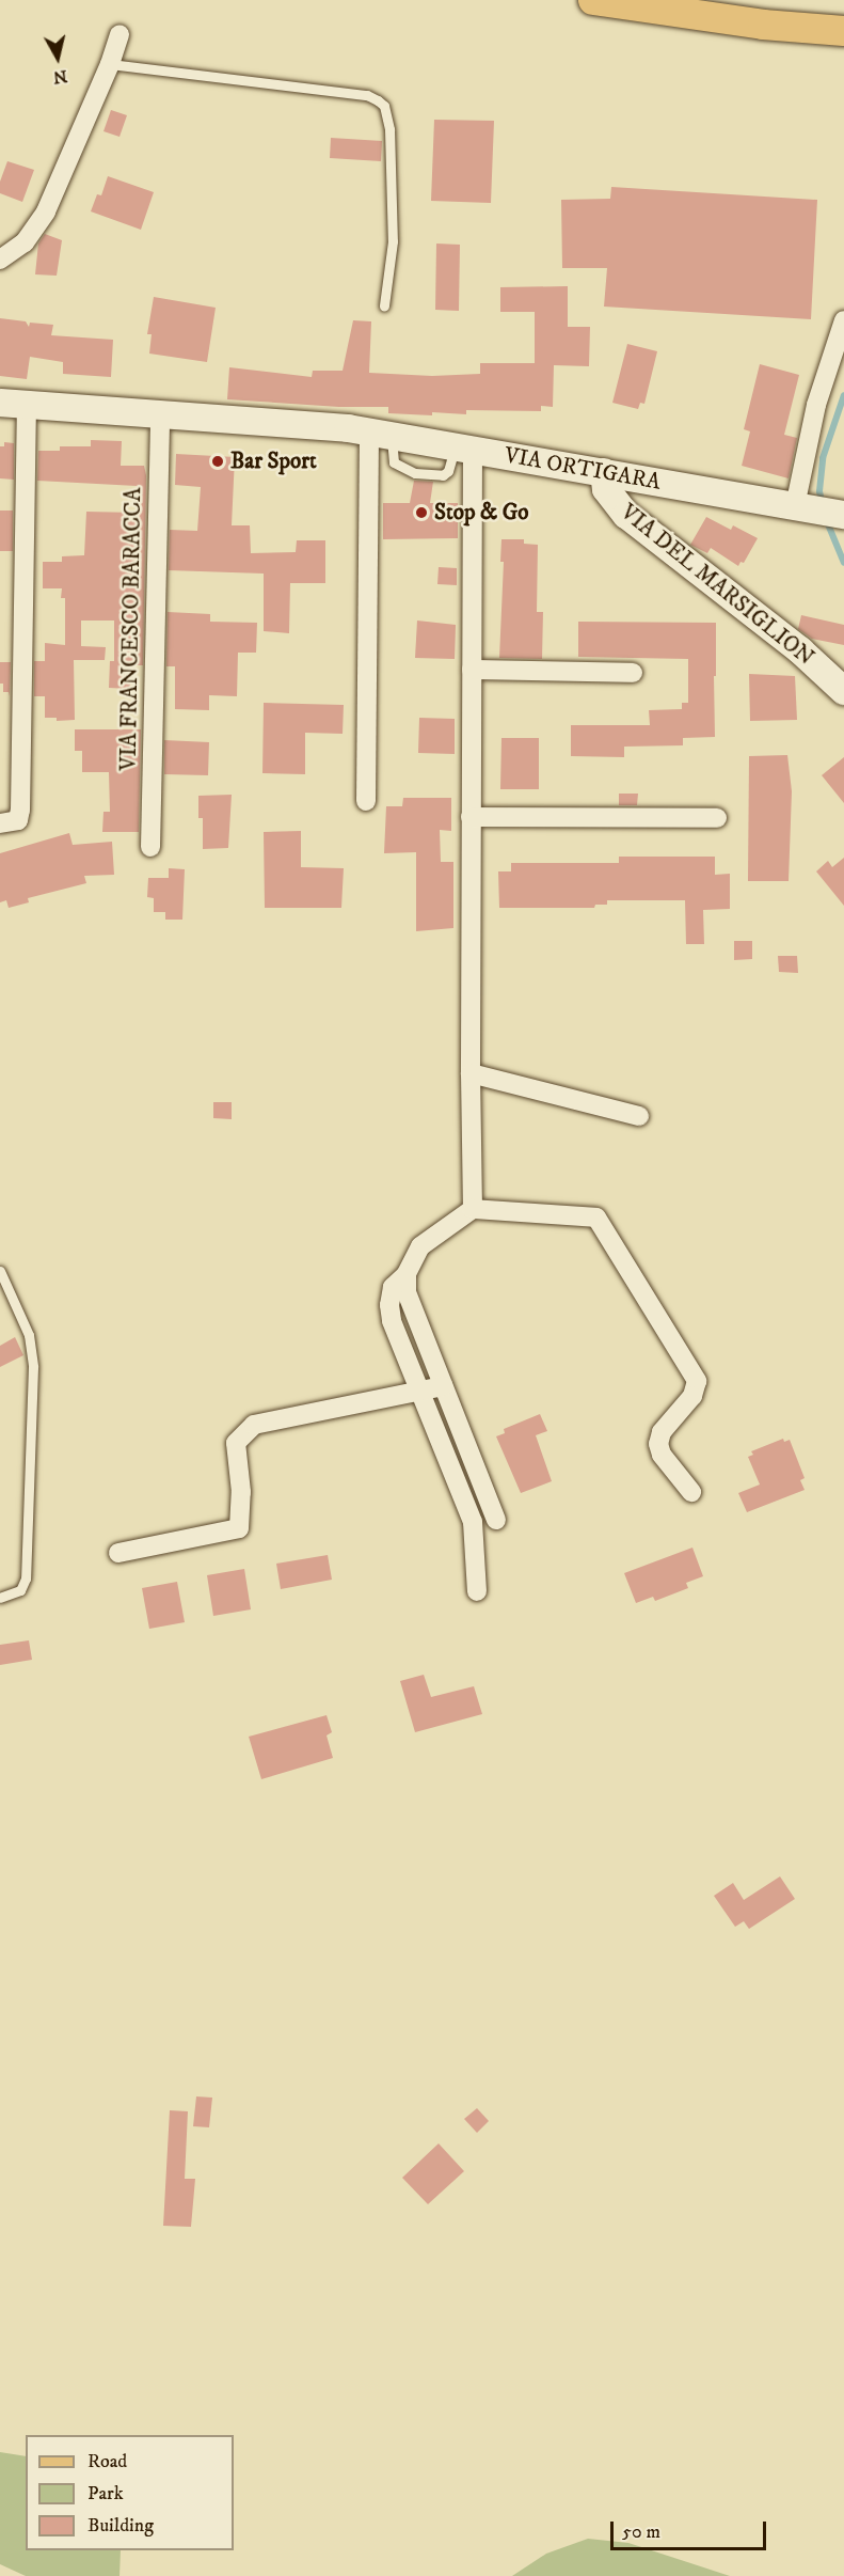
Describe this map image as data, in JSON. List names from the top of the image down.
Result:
{
  "streets": {
    "street": ["VIA ORTIGARA", "VIA DEL MARSIGLION", "VIA FRANCESCO BARACCA"]
  },
  "crossings": [
    ["VIA ORTIGARA", "VIA DEL MARSIGLION"],
    ["VIA ORTIGARA", "VIA FRANCESCO BARACCA"]
  ],
  "places": ["Bar Sport", "Stop & Go"],
  "legend": ["Road", "Park", "Building"],
  "scale_bar": "50 m",
  "north": "bottom"
}
